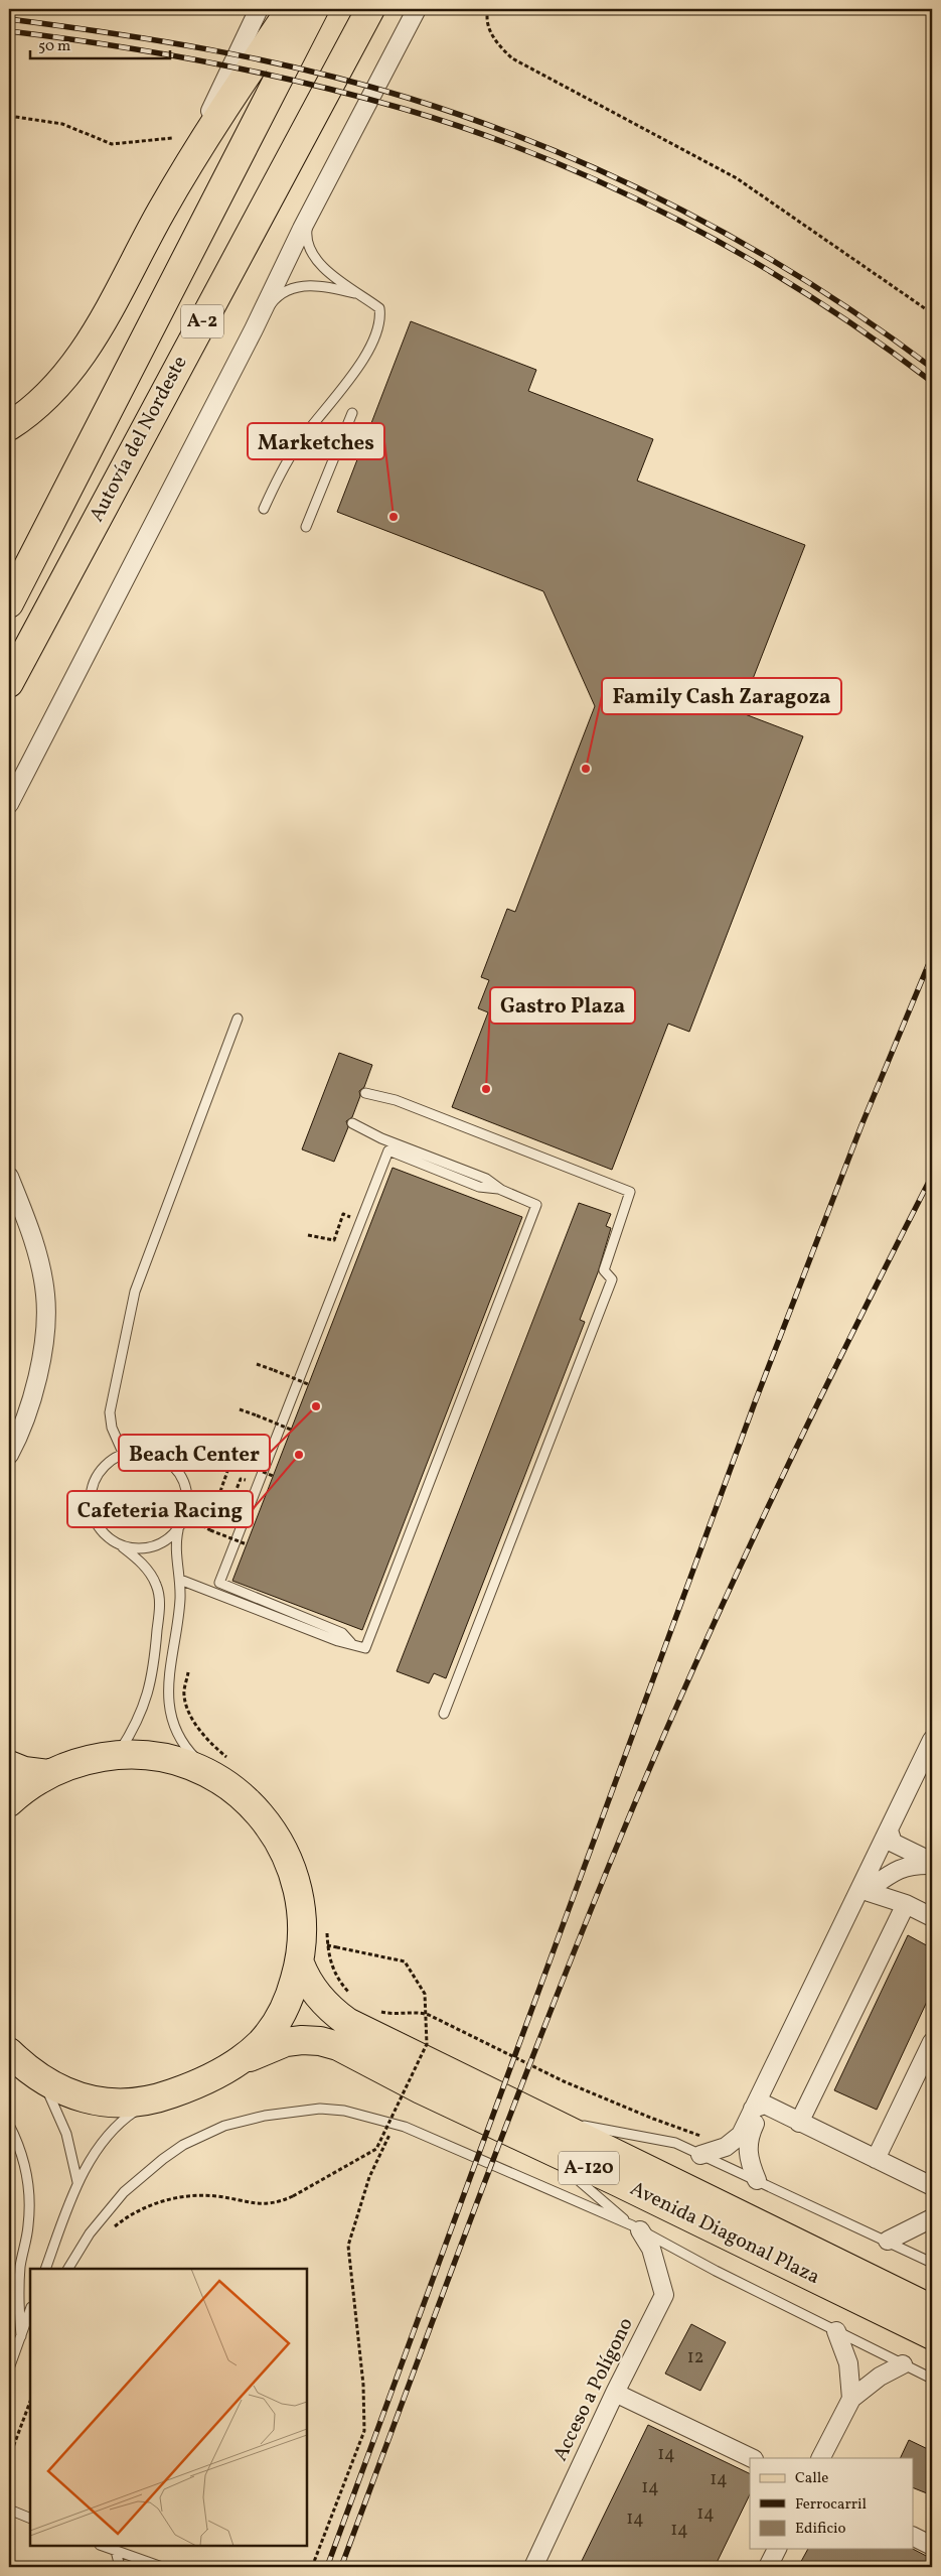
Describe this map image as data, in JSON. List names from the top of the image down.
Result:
{
  "streets": {
    "main road": [
      "A-2",
      "Autovía del Nordeste",
      "A-120",
      "Avenida Diagonal Plaza"
    ],
    "street": ["Acceso a Polígono"]
  },
  "places": [
    "Marketches",
    "Family Cash Zaragoza",
    "Gastro Plaza",
    "Beach Center",
    "Cafeteria Racing"
  ],
  "house_numbers": [
    "12",
    "14",
    "14",
    "14",
    "14",
    "14",
    "14"
  ],
  "legend": ["Calle", "Ferrocarril", "Edificio"],
  "scale_bar": "50 m"
}
